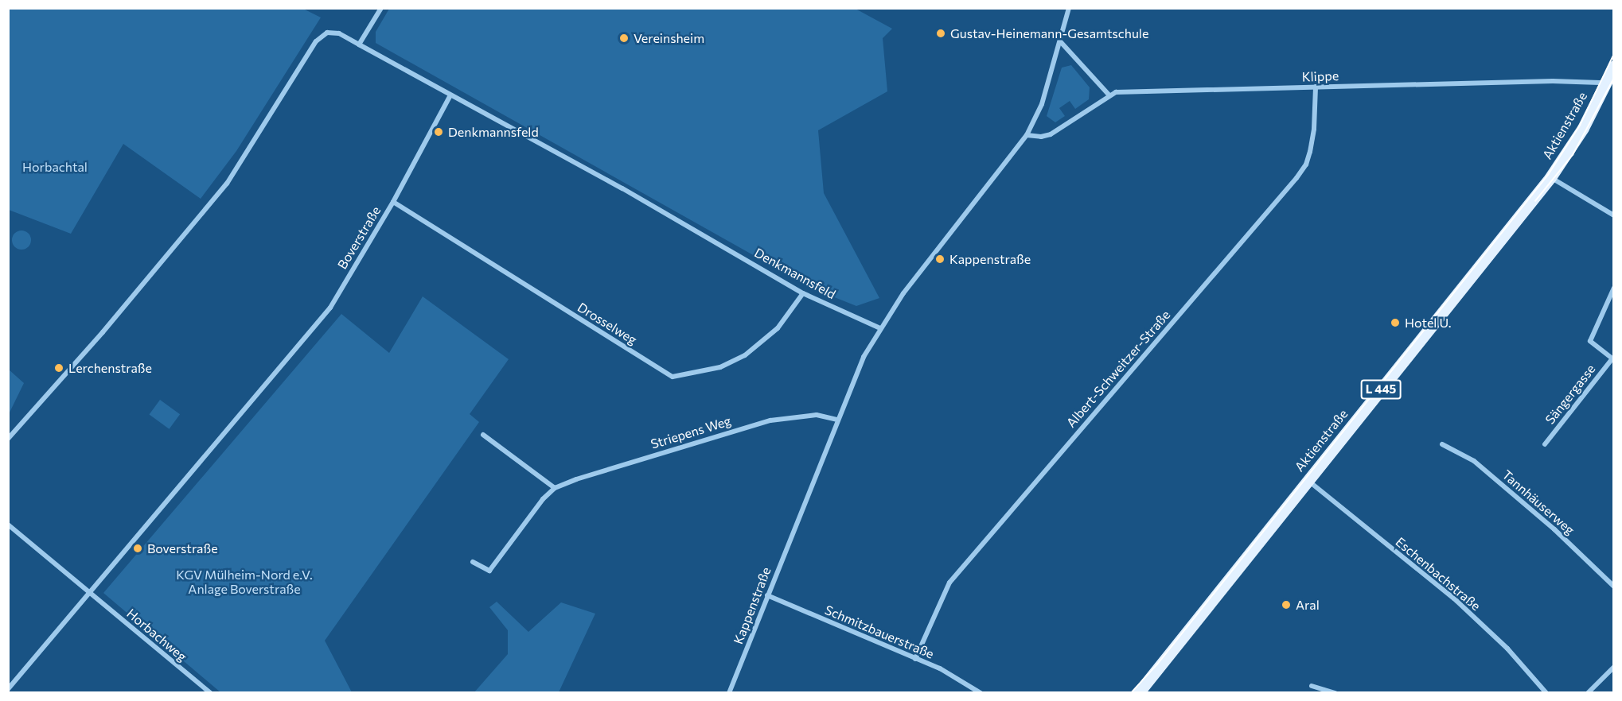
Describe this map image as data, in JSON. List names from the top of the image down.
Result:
{
  "streets": {
    "main road": ["Aktienstraße", "L 445"],
    "street": [
      "Klippe",
      "Boverstraße",
      "Denkmannsfeld",
      "Drosselweg",
      "Albert-Schweitzer-Straße",
      "Sängergasse",
      "Striepens Weg",
      "Tannhäuserweg",
      "Eschenbachstraße",
      "Kappenstraße",
      "Schmitzbauerstraße",
      "Horbachweg"
    ]
  },
  "crossings": [
    ["Klippe", "Aktienstraße"],
    ["Klippe", "Albert-Schweitzer-Straße"],
    ["Aktienstraße", "Eschenbachstraße"],
    ["Boverstraße", "Denkmannsfeld"],
    ["Boverstraße", "Drosselweg"],
    ["Boverstraße", "Horbachweg"],
    ["Denkmannsfeld", "Drosselweg"],
    ["Denkmannsfeld", "Kappenstraße"],
    ["Albert-Schweitzer-Straße", "Schmitzbauerstraße"],
    ["Striepens Weg", "Kappenstraße"],
    ["Kappenstraße", "Schmitzbauerstraße"]
  ],
  "parks": ["Horbachtal", "KGV Mülheim-Nord e.V. Anlage Boverstraße"],
  "places": [
    "Gustav-Heinemann-Gesamtschule",
    "Vereinsheim",
    "Denkmannsfeld",
    "Kappenstraße",
    "Hotel U.",
    "Lerchenstraße",
    "Boverstraße",
    "Aral"
  ]
}
